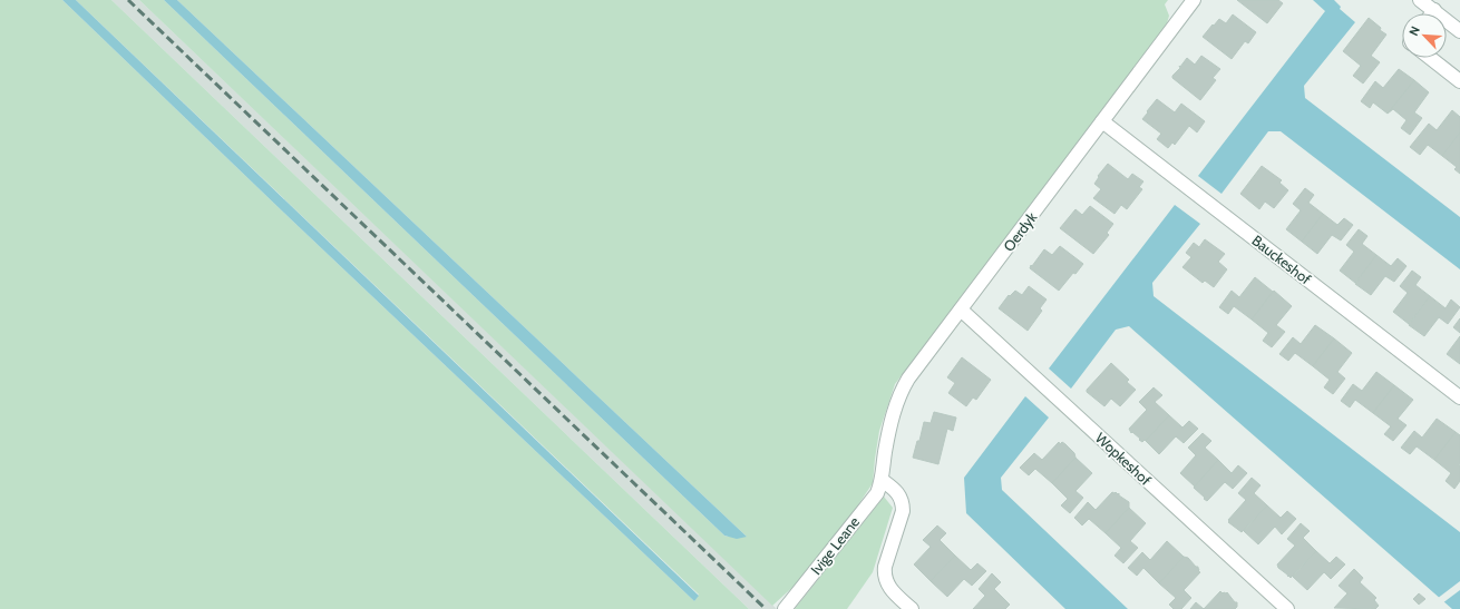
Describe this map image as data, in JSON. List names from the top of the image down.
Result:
{
  "streets": {
    "street": [
      "Oerdyk",
      "Bauckeshof",
      "Wopkeshof",
      "Ivige Leane"
    ]
  },
  "crossings": [
    ["Oerdyk", "Bauckeshof"],
    ["Oerdyk", "Wopkeshof"],
    ["Oerdyk", "Ivige Leane"]
  ],
  "north": "top left"
}
